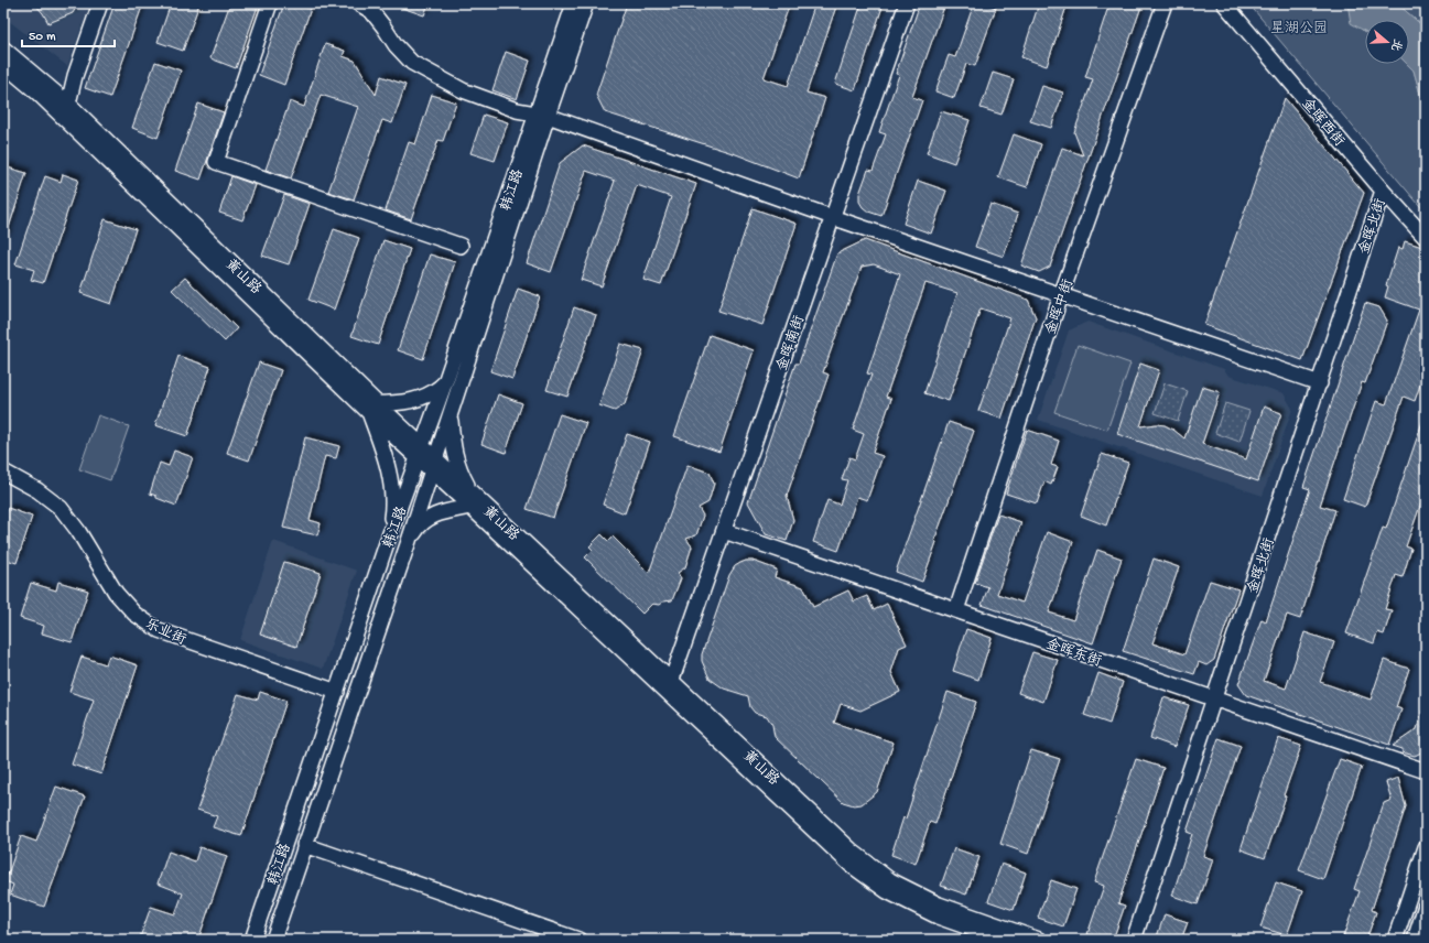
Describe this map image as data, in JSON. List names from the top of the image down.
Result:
{
  "streets": {
    "street": [
      "金晖西街",
      "韩江路",
      "金晖北街",
      "黄山路",
      "金晖中街",
      "金晖南街",
      "乐业街",
      "金晖东街"
    ]
  },
  "crossings": [
    ["金晖西街", "金晖北街"],
    ["韩江路", "黄山路"],
    ["韩江路", "乐业街"],
    ["金晖北街", "金晖东街"],
    ["黄山路", "金晖南街"],
    ["金晖中街", "金晖东街"],
    ["金晖南街", "金晖东街"]
  ],
  "parks": ["星湖公园"],
  "scale_bar": "50 m",
  "north": "right"
}
